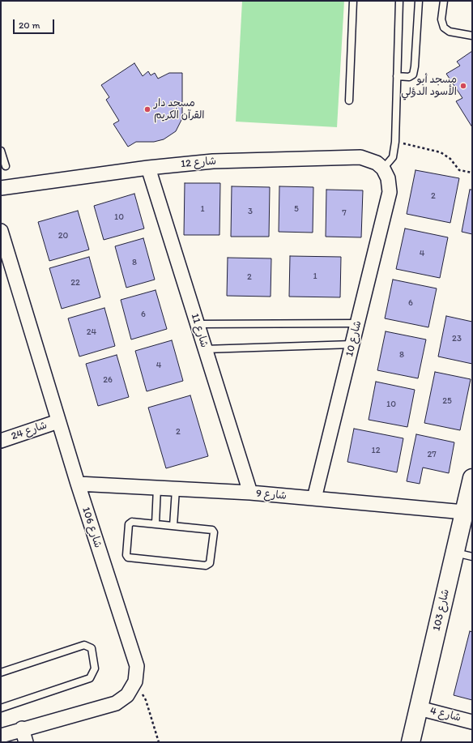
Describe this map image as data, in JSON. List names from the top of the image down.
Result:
{
  "streets": {
    "street": [
      "شارع 12",
      "شارع 11",
      "شارع 10",
      "شارع 24",
      "شارع 9",
      "شارع 106",
      "شارع 103",
      "شارع 4"
    ]
  },
  "crossings": [
    ["شارع 12", "شارع 11"],
    ["شارع 12", "شارع 10"],
    ["شارع 11", "شارع 9"],
    ["شارع 10", "شارع 9"],
    ["شارع 24", "شارع 106"],
    ["شارع 9", "شارع 106"],
    ["شارع 9", "شارع 103"],
    ["شارع 103", "شارع 4"]
  ],
  "places": ["مسجد أبو الأسود الدؤلي", "مسجد دار القرآن الكريم"],
  "house_numbers": [
    "2",
    "1",
    "5",
    "3",
    "7",
    "10",
    "20",
    "4",
    "8",
    "1",
    "2",
    "22",
    "6",
    "6",
    "24",
    "23",
    "8",
    "4",
    "26",
    "25",
    "10",
    "2",
    "12",
    "27"
  ],
  "scale_bar": "20 m"
}
